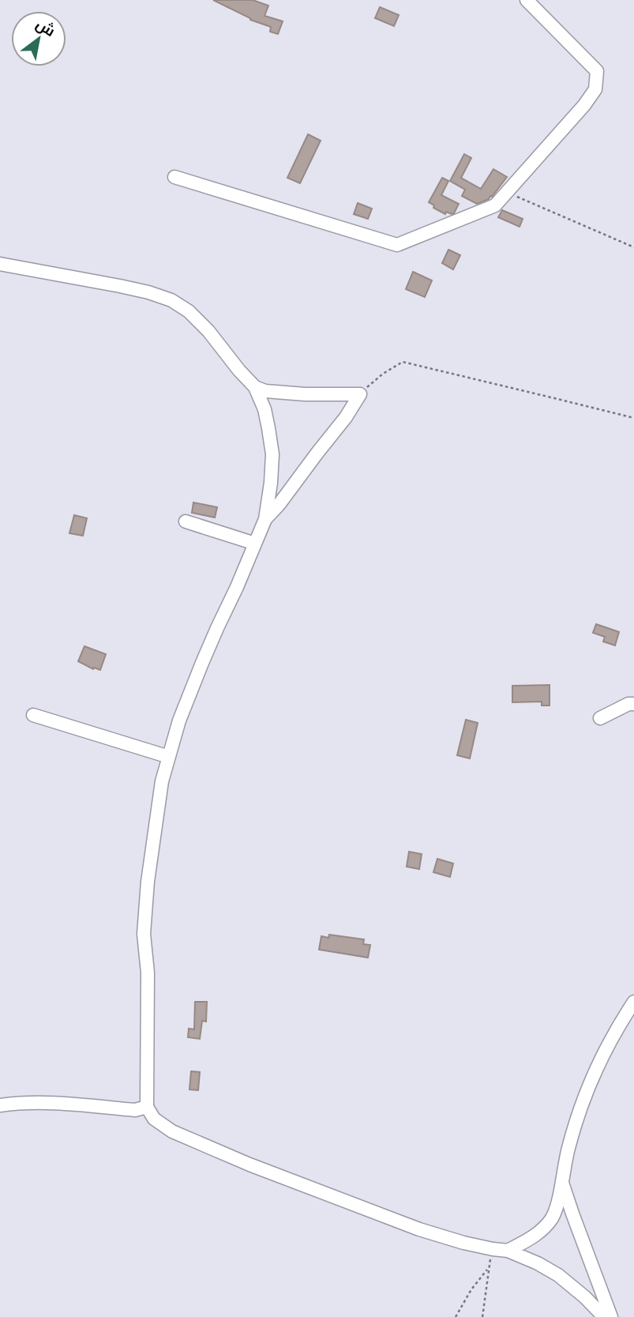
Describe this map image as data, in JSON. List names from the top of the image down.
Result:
{
  "north": "top right"
}
